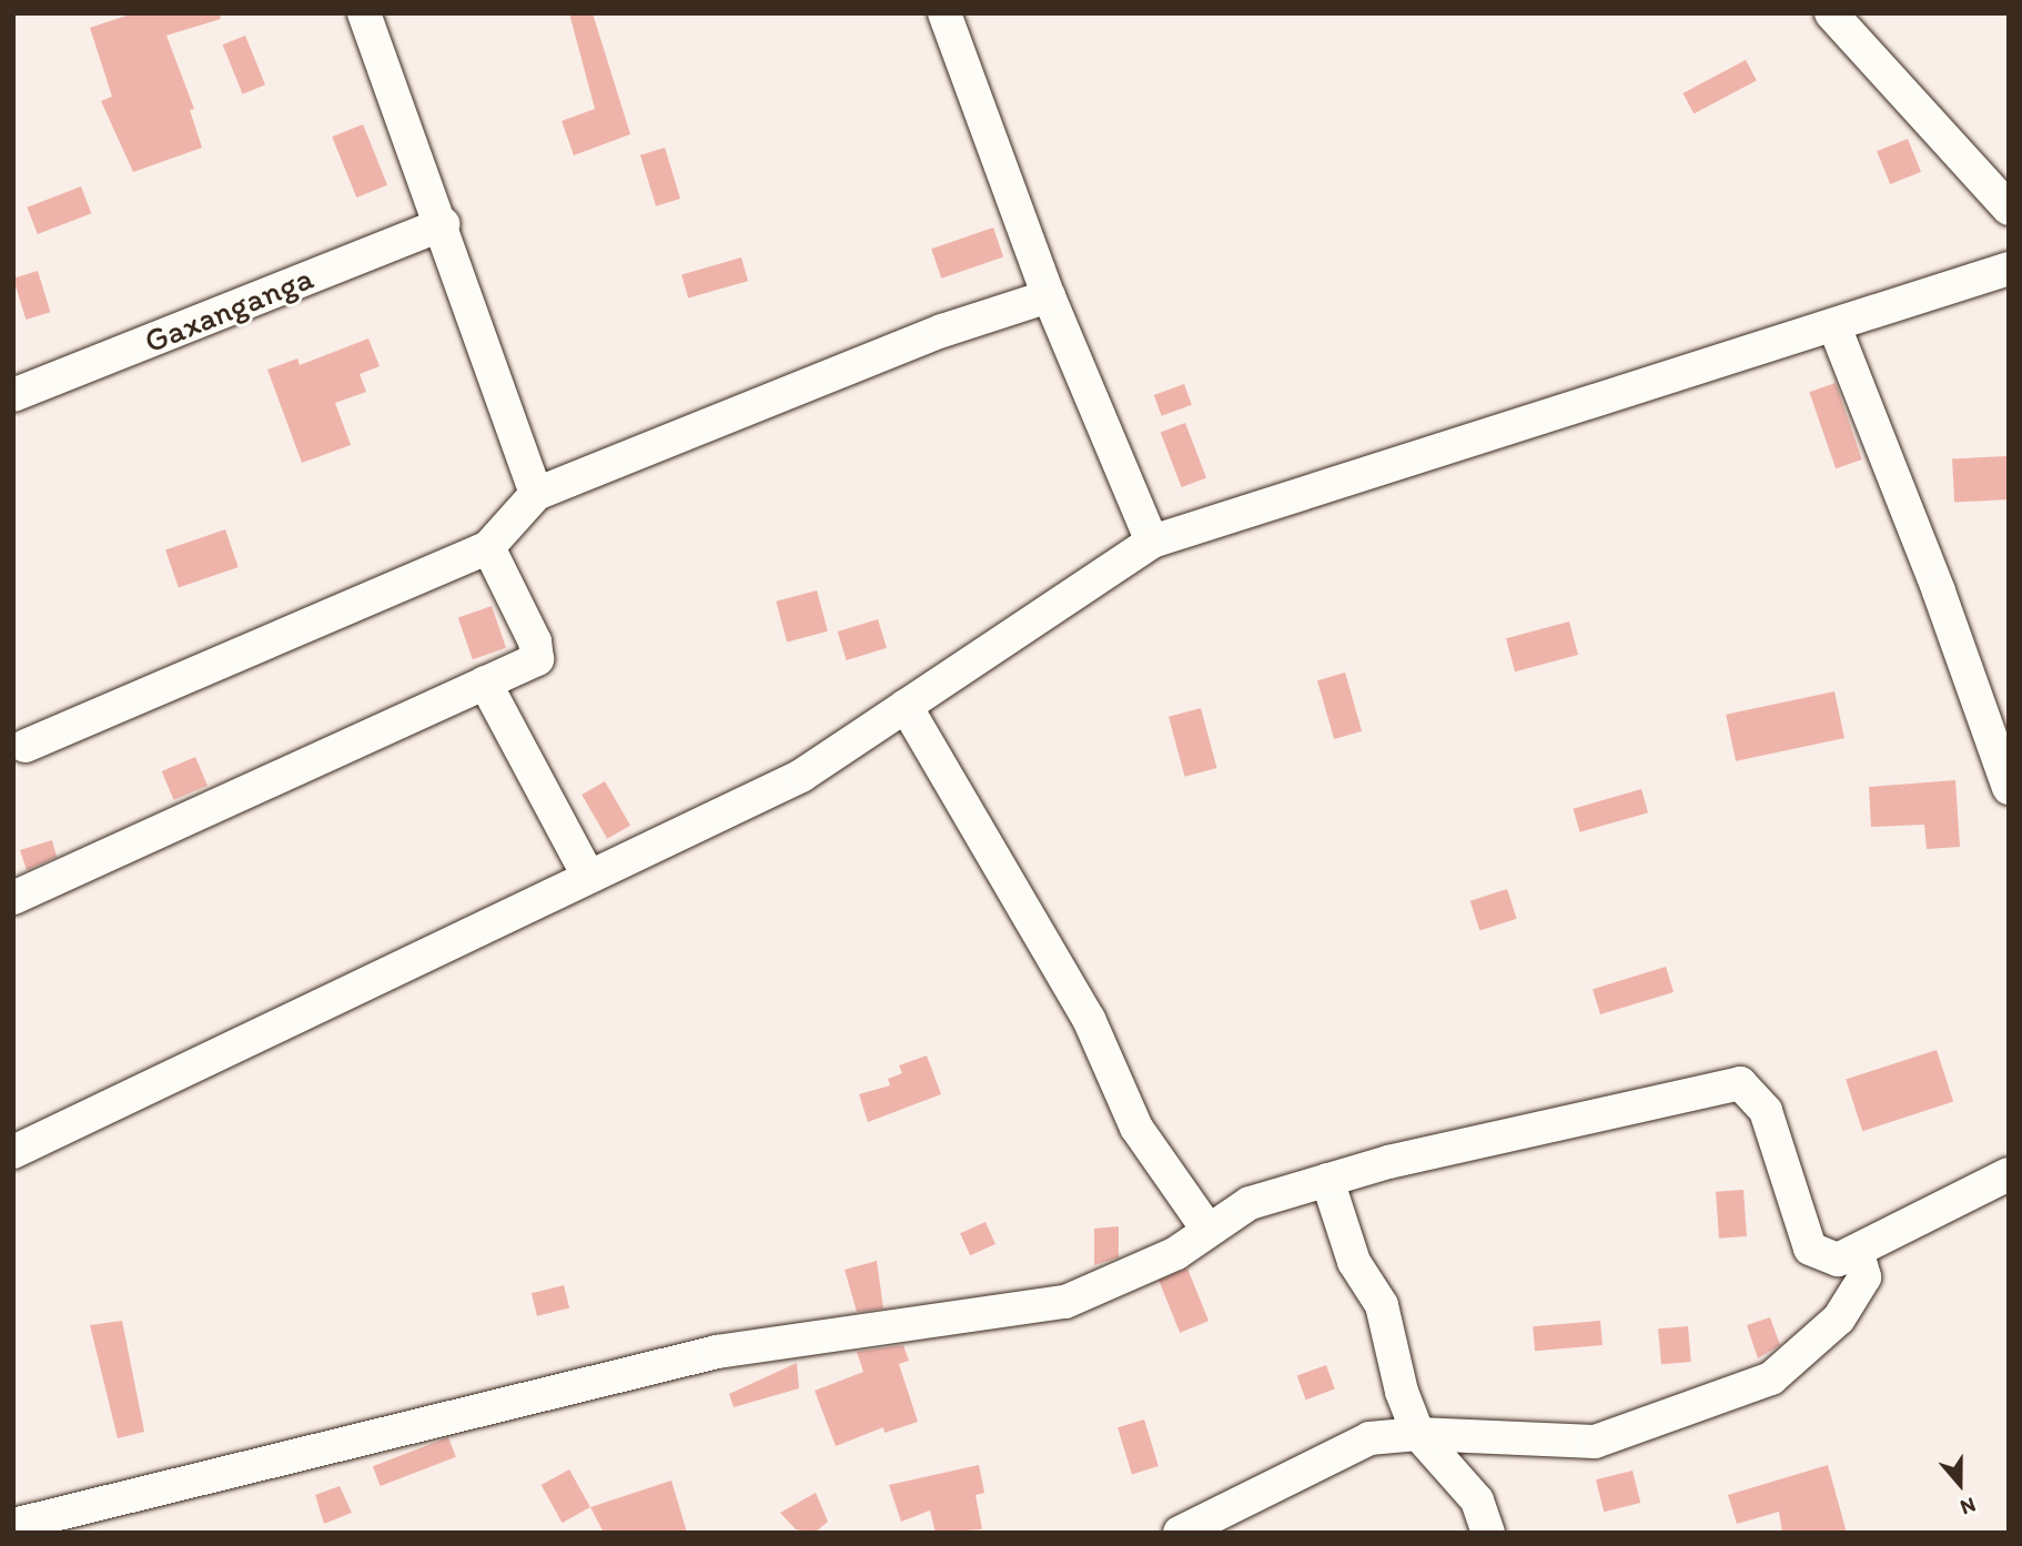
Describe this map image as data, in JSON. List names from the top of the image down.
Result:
{
  "streets": {
    "street": ["Gaxanganga"]
  },
  "north": "bottom"
}
